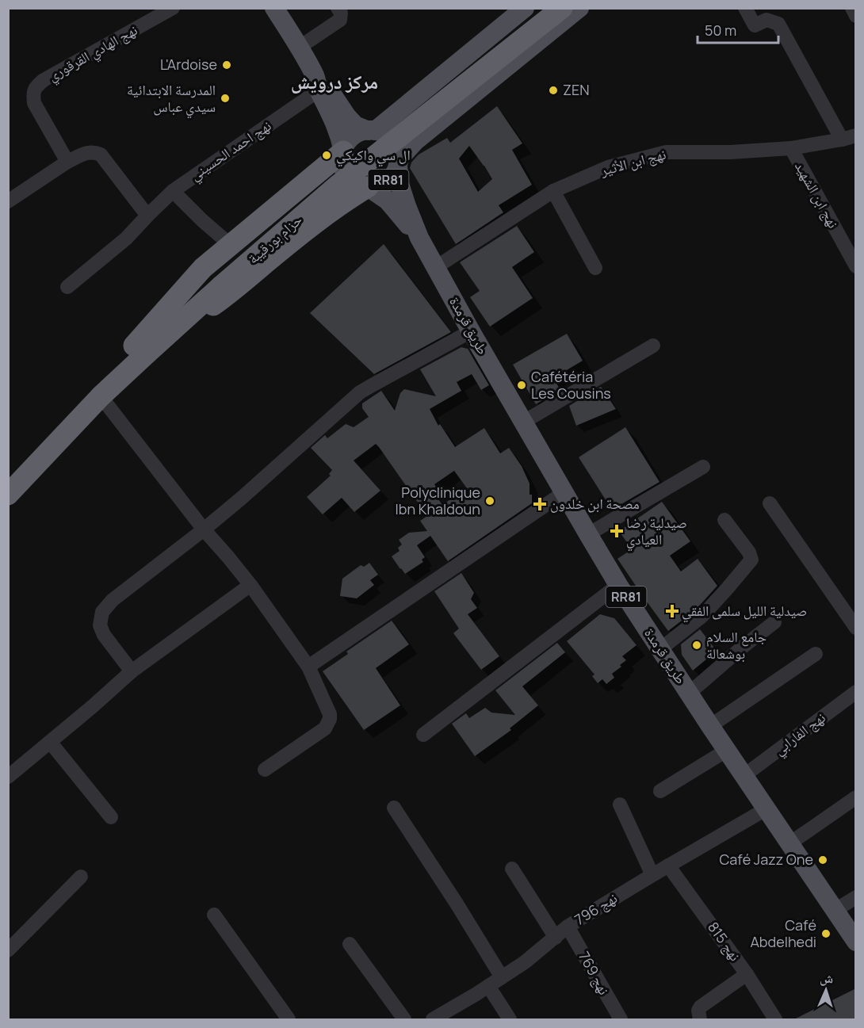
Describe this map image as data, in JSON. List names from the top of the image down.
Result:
{
  "streets": {
    "highway": ["حزام بورقيبة"],
    "main road": ["RR81", "طريق قرمدة"],
    "street": [
      "نهج الهادي القرقوري",
      "نهج احمد الحسيني",
      "نهج ابن الأثير",
      "نهج ابن الشهيد",
      "نهج الفارابي",
      "نهج 796",
      "نهج 815",
      "نهج 769"
    ]
  },
  "crossings": [
    ["نهج احمد الحسيني", "RR81"],
    ["نهج ابن الأثير", "نهج ابن الشهيد"],
    ["نهج ابن الأثير", "طريق قرمدة"],
    ["RR81", "طريق قرمدة"],
    ["طريق قرمدة", "نهج الفارابي"],
    ["طريق قرمدة", "نهج 796"],
    ["نهج 796", "نهج 815"],
    ["نهج 796", "نهج 769"]
  ],
  "districts": ["مركز درويش"],
  "places": {
    "other": [
      "L'Ardoise",
      "ZEN",
      "المدرسة الابتدائية سيدي عباس",
      "ال سي واكيكي",
      "Cafétéria Les Cousins",
      "Polyclinique Ibn Khaldoun",
      "جامع السلام بوشعالة",
      "Café Jazz One",
      "Café Abdelhedi"
    ],
    "health": ["مصحة ابن خلدون", "صيدلية رضا العيادي", "صيدلية الليل سلمى الفقي"]
  },
  "scale_bar": "50 m",
  "north": "top"
}
